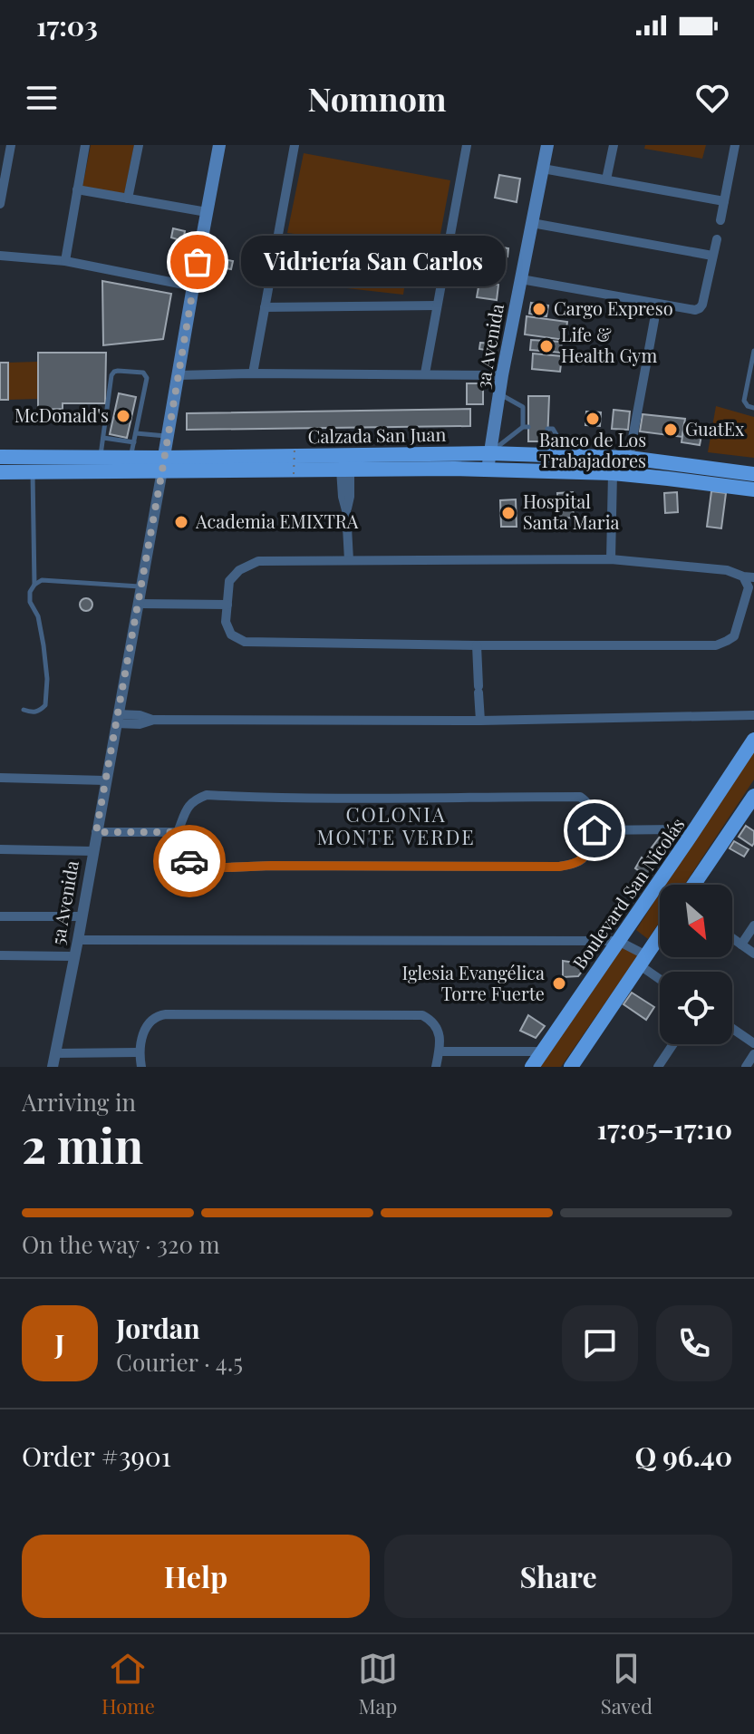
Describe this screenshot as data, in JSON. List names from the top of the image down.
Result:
{
  "streets": {
    "main road": [
      "3a Avenida",
      "Calzada San Juan",
      "Boulevard San Nicolás",
      "5a Avenida"
    ]
  },
  "crossings": [
    ["3a Avenida", "Calzada San Juan"],
    ["Calzada San Juan", "5a Avenida"]
  ],
  "districts": ["COLONIA MONTE VERDE"],
  "places": [
    "Vidriería San Carlos",
    "Cargo Expreso",
    "Life & Health Gym",
    "McDonald's",
    "Banco de Los Trabajadores",
    "GuatEx",
    "Hospital Santa Maria",
    "Academia EMIXTRA",
    "Iglesia Evangélica Torre Fuerte"
  ],
  "north": "bottom right",
  "page": {
    "status": "17:03",
    "header": "Nomnom",
    "bubble": "Vidriería San Carlos",
    "heading": ["2 min", "Arriving in", "17:05–17:10"],
    "panel": [
      "Jordan",
      "Courier · 4.5",
      "Order #3901",
      "Q 96.40"
    ],
    "bar": "On the way · 320 m",
    "round": "J",
    "buttons": ["Help", "Share"],
    "tabs": ["Home", "Map", "Saved"]
  }
}
